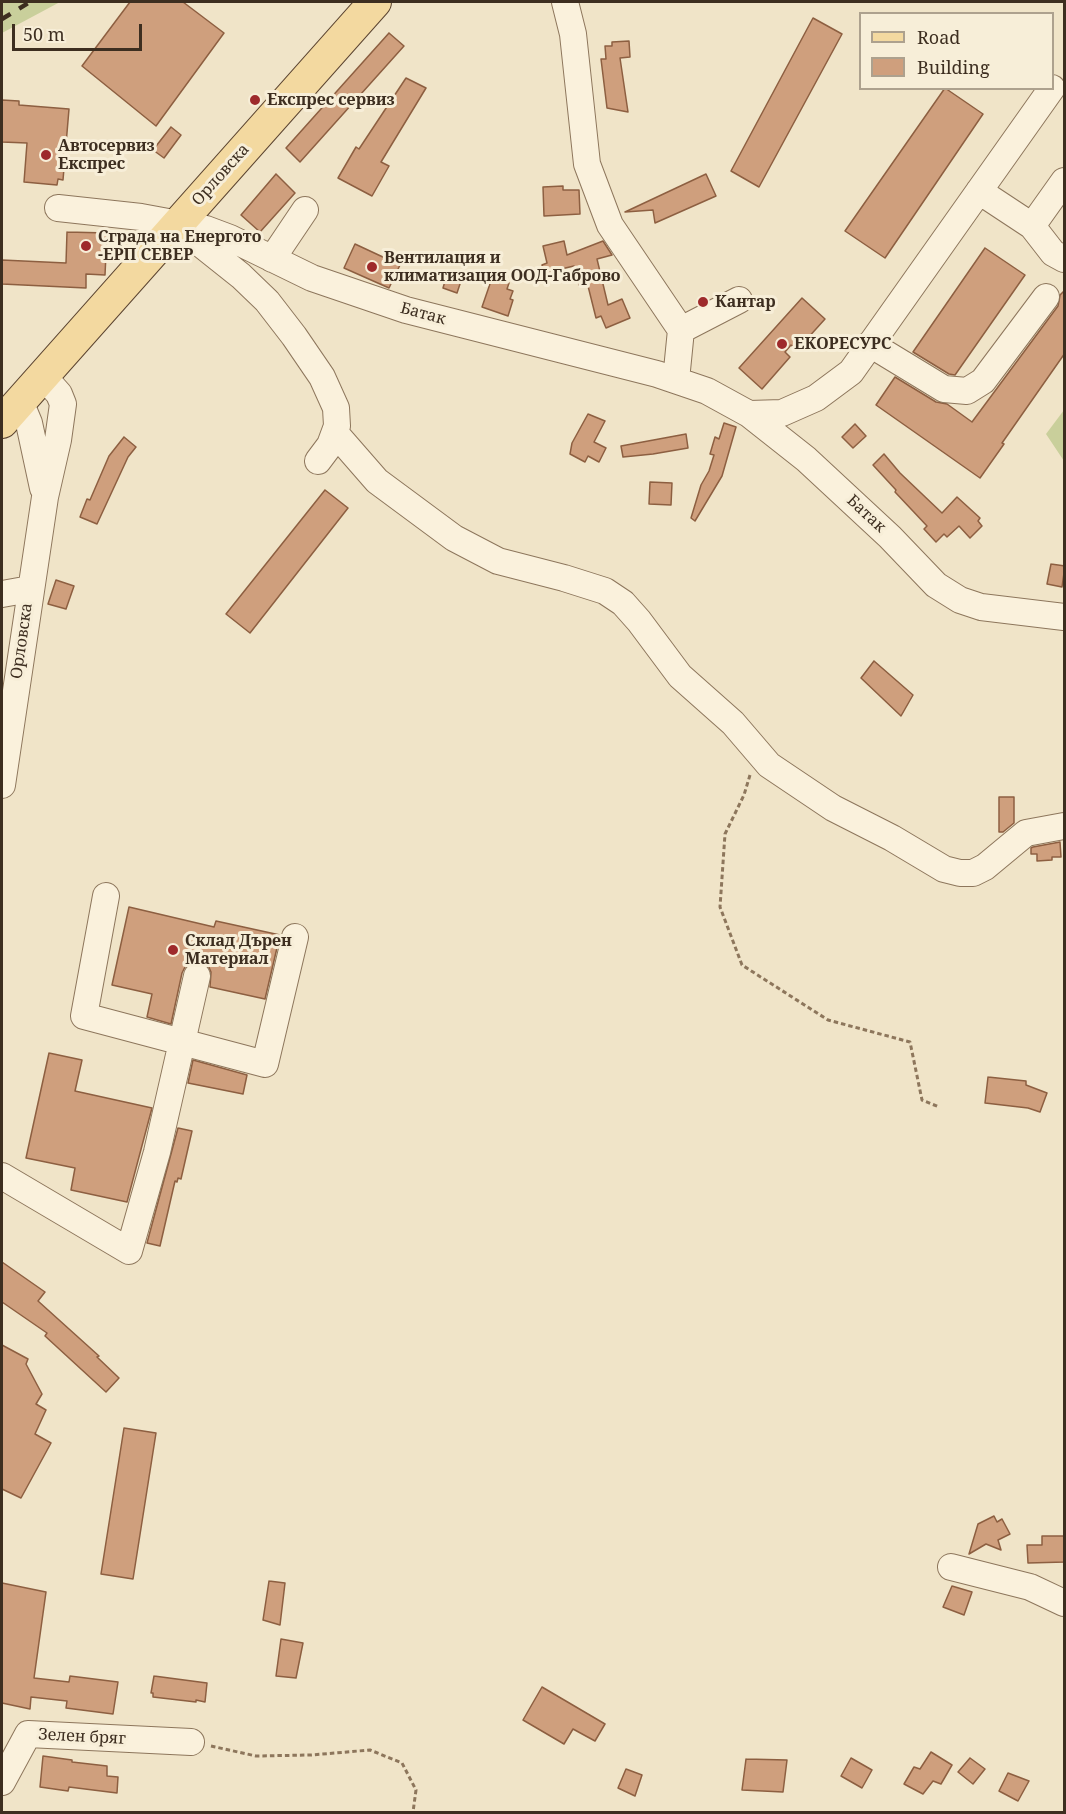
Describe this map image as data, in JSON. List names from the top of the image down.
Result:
{
  "streets": {
    "main road": ["Орловска"],
    "street": ["Батак", "Зелен бряг"]
  },
  "crossings": [
    ["Орловска", "Батак"]
  ],
  "places": [
    "Експрес сервиз",
    "Автосервиз Експрес",
    "Сграда на Енергото -ЕРП СЕВЕР",
    "Вентилация и климатизация ООД-Габрово",
    "Кантар",
    "ЕКОРЕСУРС",
    "Склад Дърен Материал"
  ],
  "legend": ["Road", "Building"],
  "scale_bar": "50 m"
}
